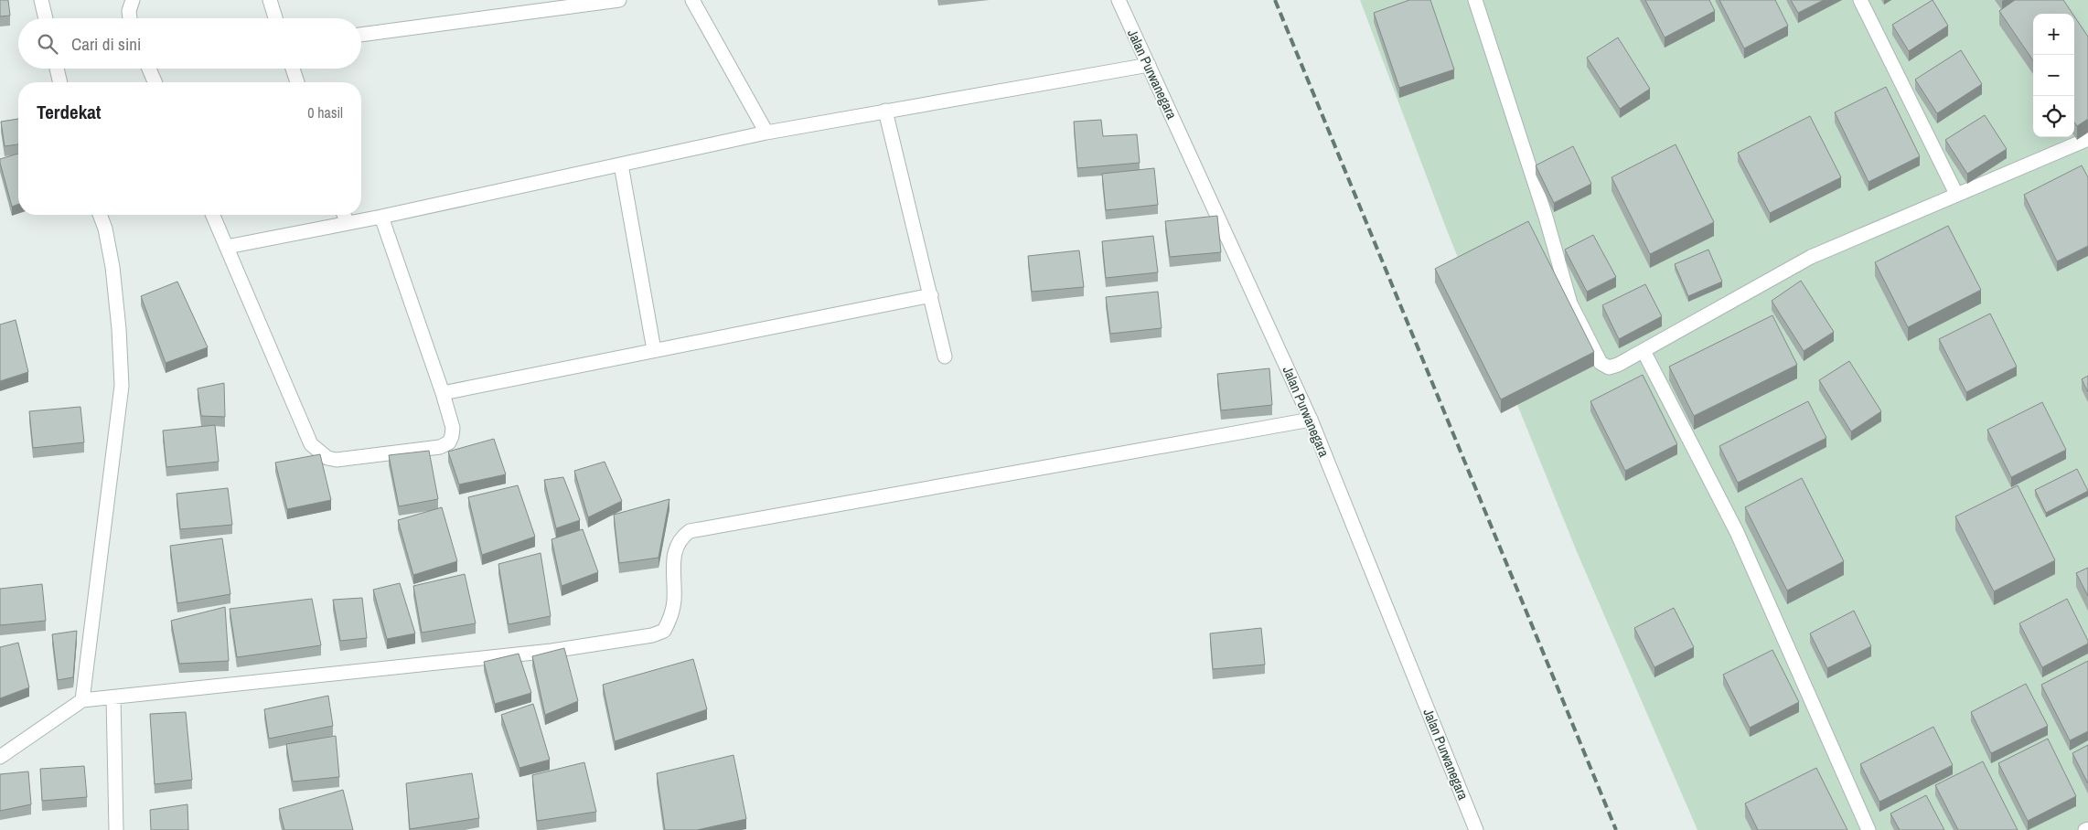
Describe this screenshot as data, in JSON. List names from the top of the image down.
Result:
{
  "streets": {
    "street": ["Jalan Purwanegara"]
  },
  "page": {
    "map_buttons": ["+", "−"],
    "search": "Cari di sini",
    "heading": ["Terdekat", "0 hasil"]
  }
}
